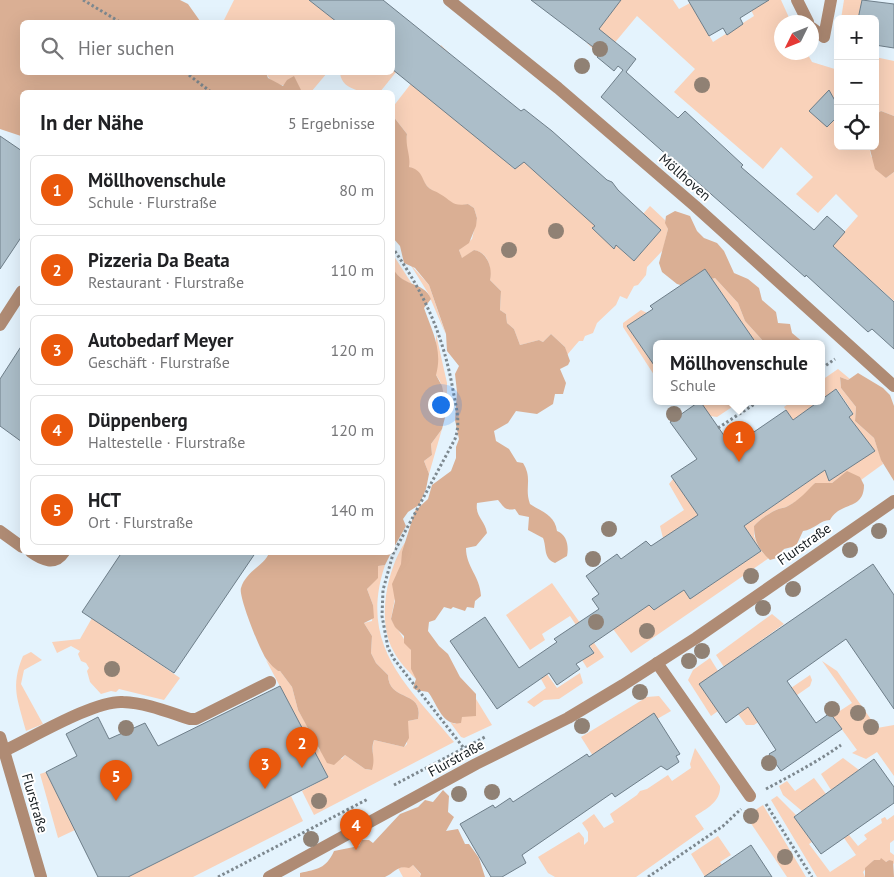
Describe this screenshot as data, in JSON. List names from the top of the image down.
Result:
{
  "streets": {
    "street": ["Möllhoven", "Flurstraße"]
  },
  "north": "bottom left",
  "page": {
    "map_buttons": ["+", "−"],
    "search": "Hier suchen",
    "heading": ["In der Nähe", "5 Ergebnisse"],
    "list": [
      {
        "mark": "1",
        "name": "Möllhovenschule",
        "note": "Schule · Flurstraße",
        "value": "80 m"
      },
      {
        "mark": "2",
        "name": "Pizzeria Da Beata",
        "note": "Restaurant · Flurstraße",
        "value": "110 m"
      },
      {
        "mark": "3",
        "name": "Autobedarf Meyer",
        "note": "Geschäft · Flurstraße",
        "value": "120 m"
      },
      {
        "mark": "4",
        "name": "Düppenberg",
        "note": "Haltestelle · Flurstraße",
        "value": "120 m"
      },
      {
        "mark": "5",
        "name": "HCT",
        "note": "Ort · Flurstraße",
        "value": "140 m"
      }
    ],
    "popup": ["Möllhovenschule", "Schule"],
    "pins": [
      "1",
      "2",
      "3",
      "5",
      "4"
    ]
  }
}
